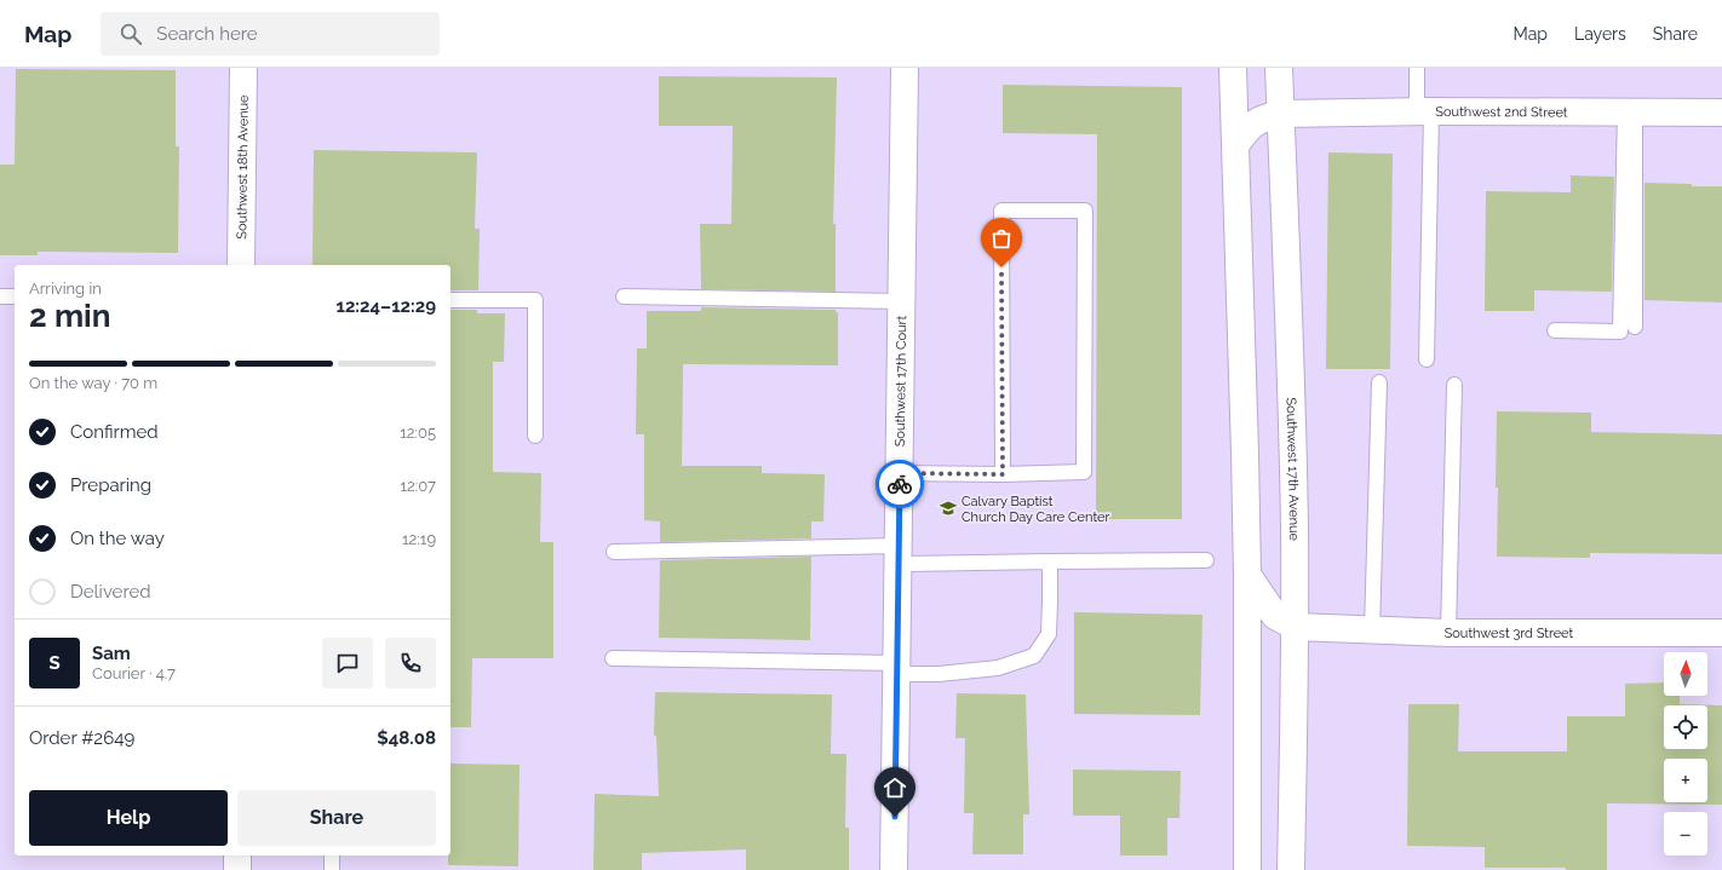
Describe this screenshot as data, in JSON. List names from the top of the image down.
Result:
{
  "streets": {
    "street": [
      "Southwest 2nd Street",
      "Southwest 18th Avenue",
      "Southwest 17th Court",
      "Southwest 17th Avenue",
      "Southwest 3rd Street"
    ]
  },
  "crossings": [
    ["Southwest 2nd Street", "Southwest 17th Avenue"],
    ["Southwest 17th Avenue", "Southwest 3rd Street"]
  ],
  "places": {
    "school or university": ["Calvary Baptist Church Day Care Center"]
  },
  "north": "top",
  "page": {
    "header": "Map",
    "search": "Search here",
    "nav": ["Map", "Layers", "Share"],
    "heading": ["2 min", "Arriving in", "12:24–12:29"],
    "panel": [
      "Sam",
      "Courier · 4.7",
      "Order #2649",
      "$48.08"
    ],
    "bar": "On the way · 70 m",
    "list": [
      ["Confirmed", "12:05"],
      ["Preparing", "12:07"],
      ["On the way", "12:19"],
      "Delivered"
    ],
    "round": "S",
    "map_buttons": ["+", "−"],
    "buttons": ["Help", "Share"]
  }
}
